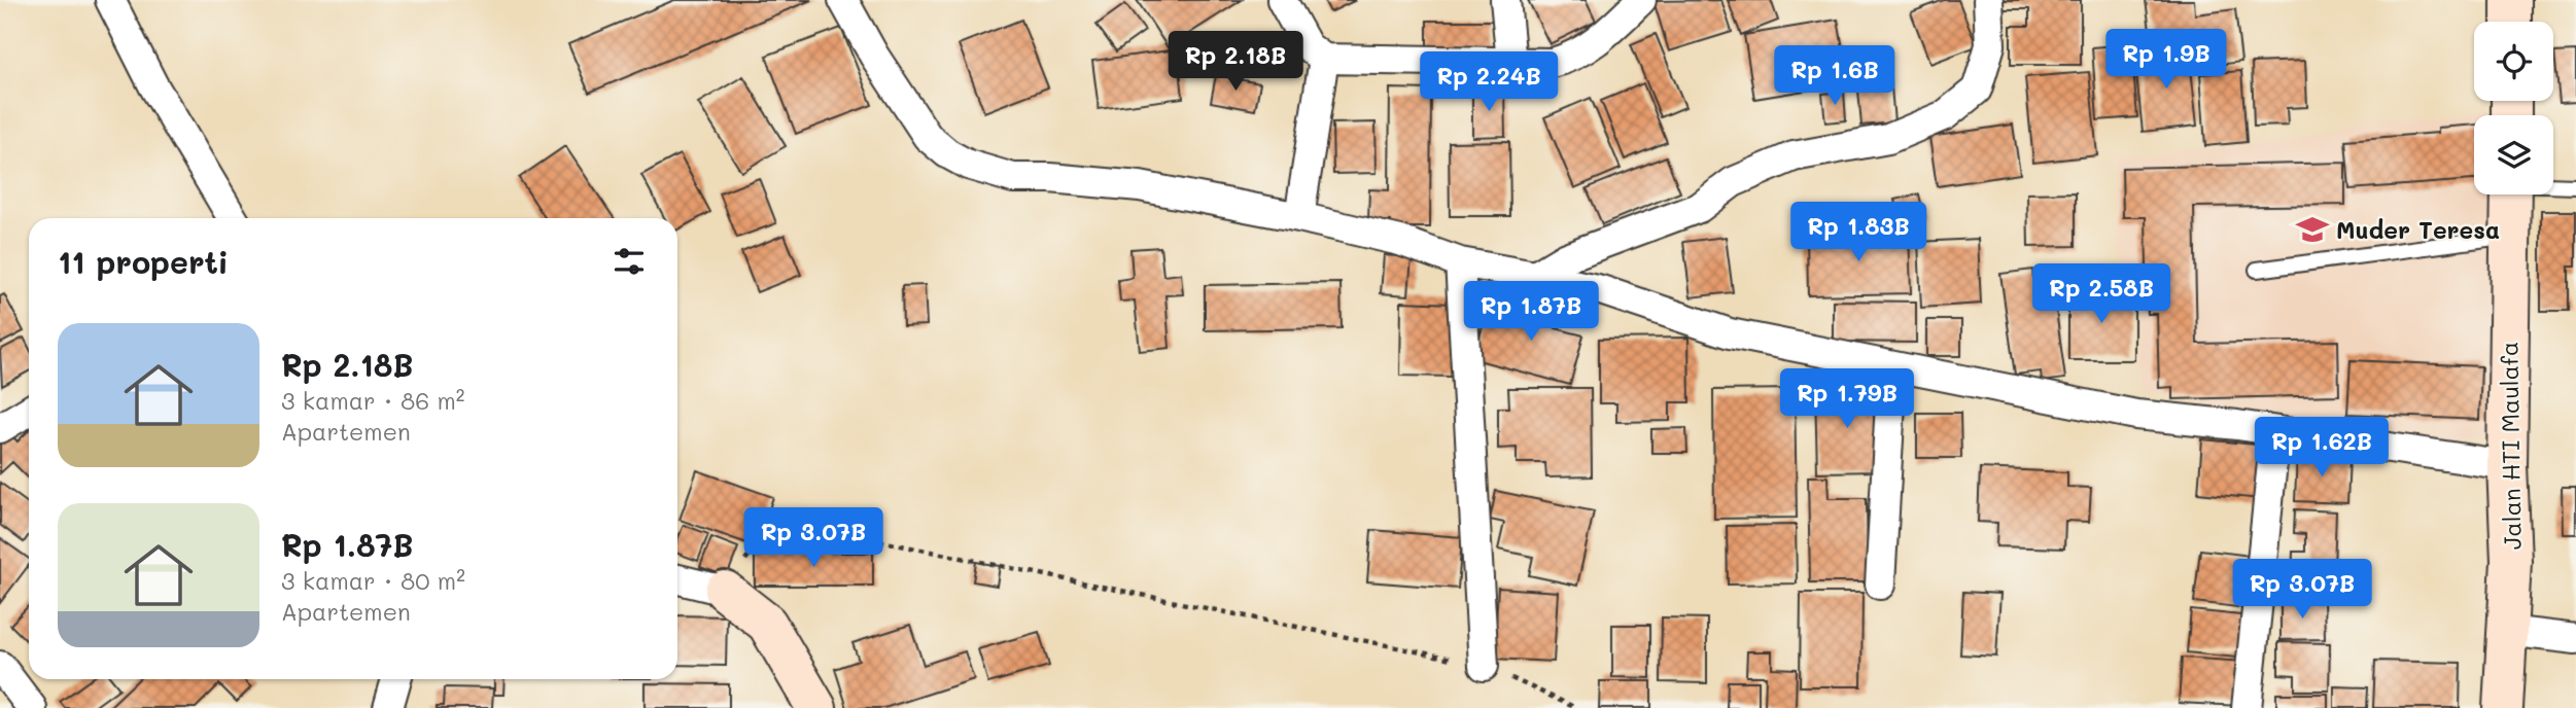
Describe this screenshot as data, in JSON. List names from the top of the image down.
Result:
{
  "streets": {
    "street": ["Jalan HTI Maulafa"]
  },
  "places": {
    "school or university": ["Muder Teresa"]
  },
  "page": {
    "price": [
      "Rp 1.9B",
      "Rp 2.18B",
      "Rp 1.6B",
      "Rp 2.24B",
      "Rp 1.83B",
      "Rp 2.58B",
      "Rp 1.87B",
      "Rp 1.79B",
      "Rp 1.62B",
      "Rp 3.07B",
      "Rp 3.07B"
    ],
    "heading": "11 properti",
    "list": [
      {
        "name": "Rp 2.18B",
        "note": "3 kamar · 86 m² · Apartemen"
      },
      {
        "name": "Rp 1.87B",
        "note": "3 kamar · 80 m² · Apartemen"
      }
    ]
  }
}
